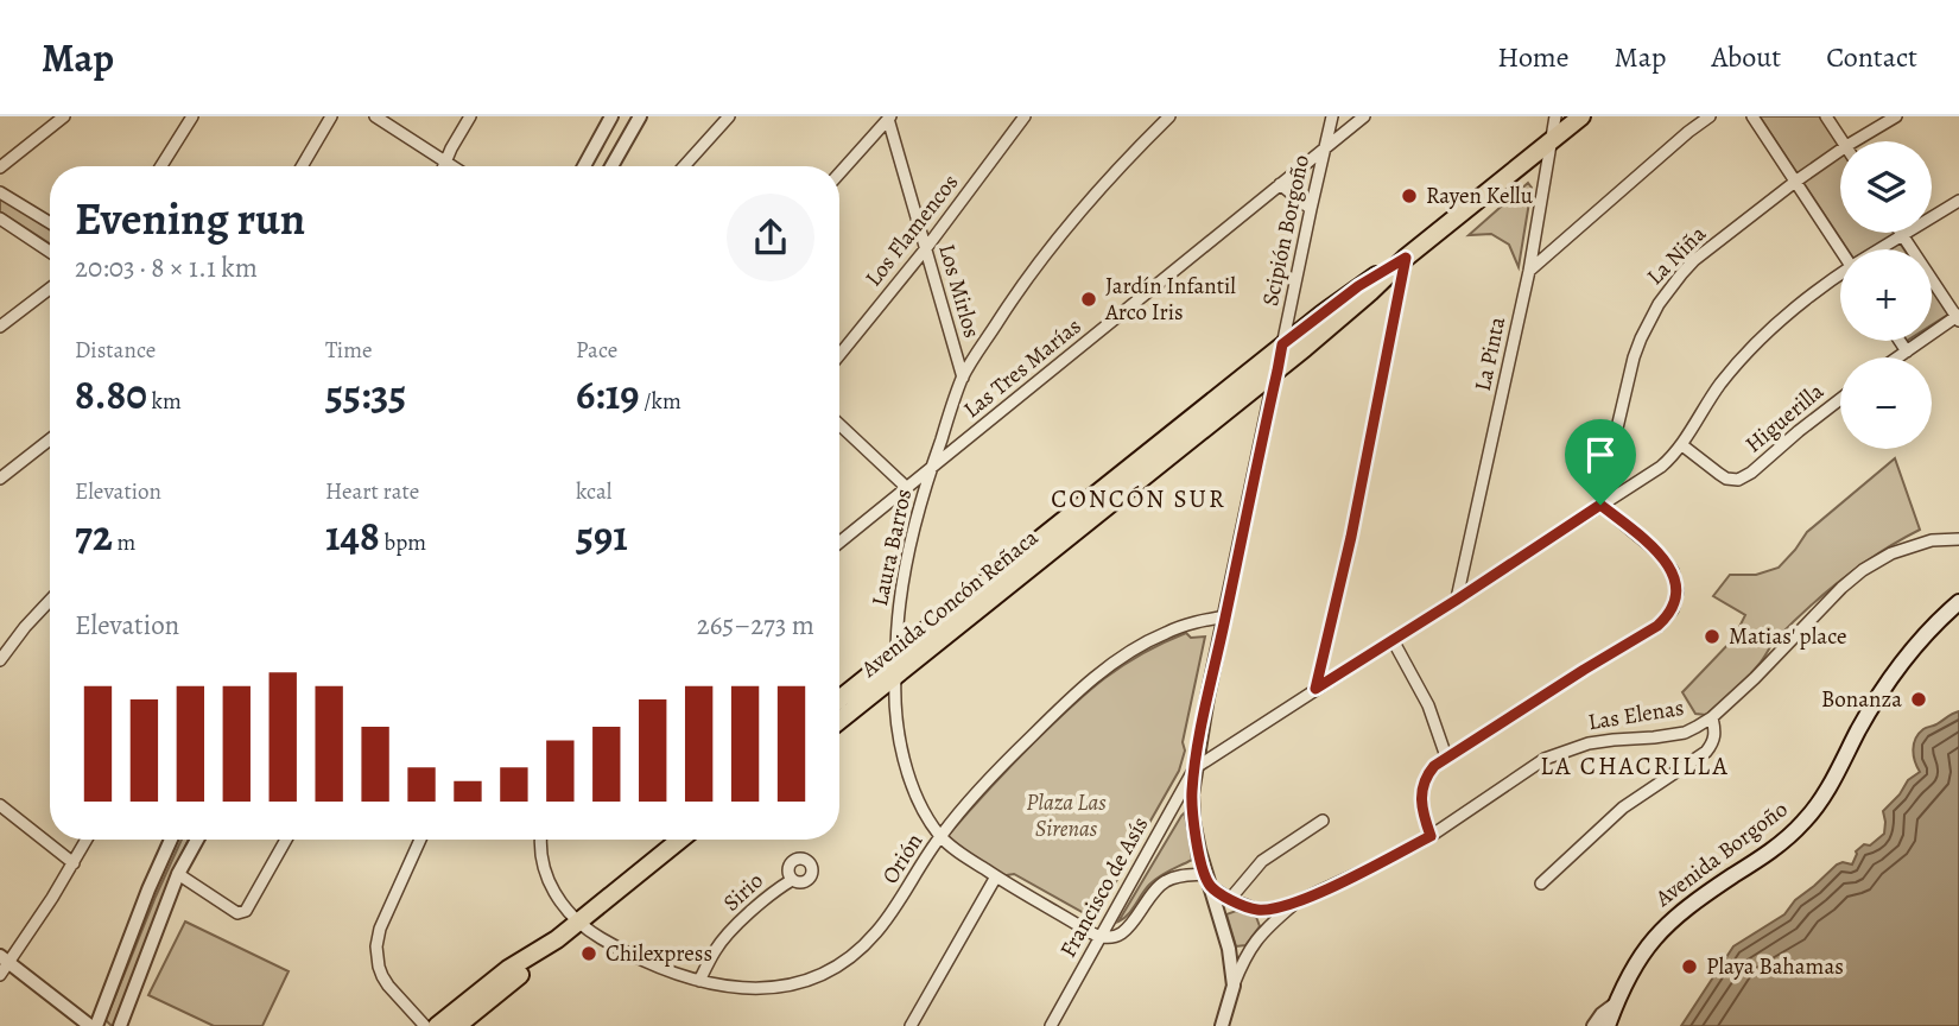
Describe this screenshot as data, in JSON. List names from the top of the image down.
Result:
{
  "streets": {
    "main road": ["Avenida Concón Reñaca", "Avenida Borgoño"],
    "street": [
      "Los Flamencos",
      "Scipión Borgoño",
      "La Niña",
      "Los Mirlos",
      "La Pinta",
      "Las Tres Marías",
      "Higuerilla",
      "Laura Barros",
      "Las Elenas",
      "Orión",
      "Francisco de Asís",
      "Sirio"
    ]
  },
  "crossings": [
    ["Los Flamencos", "Los Mirlos"],
    ["Scipión Borgoño", "Las Tres Marías"],
    ["Scipión Borgoño", "Avenida Concón Reñaca"],
    ["Scipión Borgoño", "Las Elenas"],
    ["Scipión Borgoño", "Orión"],
    ["Scipión Borgoño", "Francisco de Asís"],
    ["Los Mirlos", "Laura Barros"],
    ["La Pinta", "Avenida Concón Reñaca"],
    ["Las Tres Marías", "Laura Barros"],
    ["Laura Barros", "Avenida Concón Reñaca"],
    ["Laura Barros", "Orión"],
    ["Laura Barros", "Francisco de Asís"],
    ["Orión", "Sirio"]
  ],
  "districts": ["CONCÓN SUR", "LA CHACRILLA"],
  "parks": ["Plaza Las Sirenas"],
  "places": [
    "Rayen Kellu",
    "Jardín Infantil Arco Iris",
    "Matias' place",
    "Bonanza",
    "Chilexpress",
    "Playa Bahamas"
  ],
  "page": {
    "header": "Map",
    "nav": [
      "Home",
      "Map",
      "About",
      "Contact"
    ],
    "map_buttons": ["+", "−"],
    "heading": ["Evening run", "20:03 · 8 × 1.1 km"],
    "stats": [
      ["Distance", "8.80 km"],
      ["Time", "55:35"],
      ["Pace", "6:19 /km"],
      ["Elevation", "72 m"],
      ["Heart rate", "148 bpm"],
      ["kcal", "591"]
    ],
    "chart": ["Elevation", "265–273 m"]
  }
}
